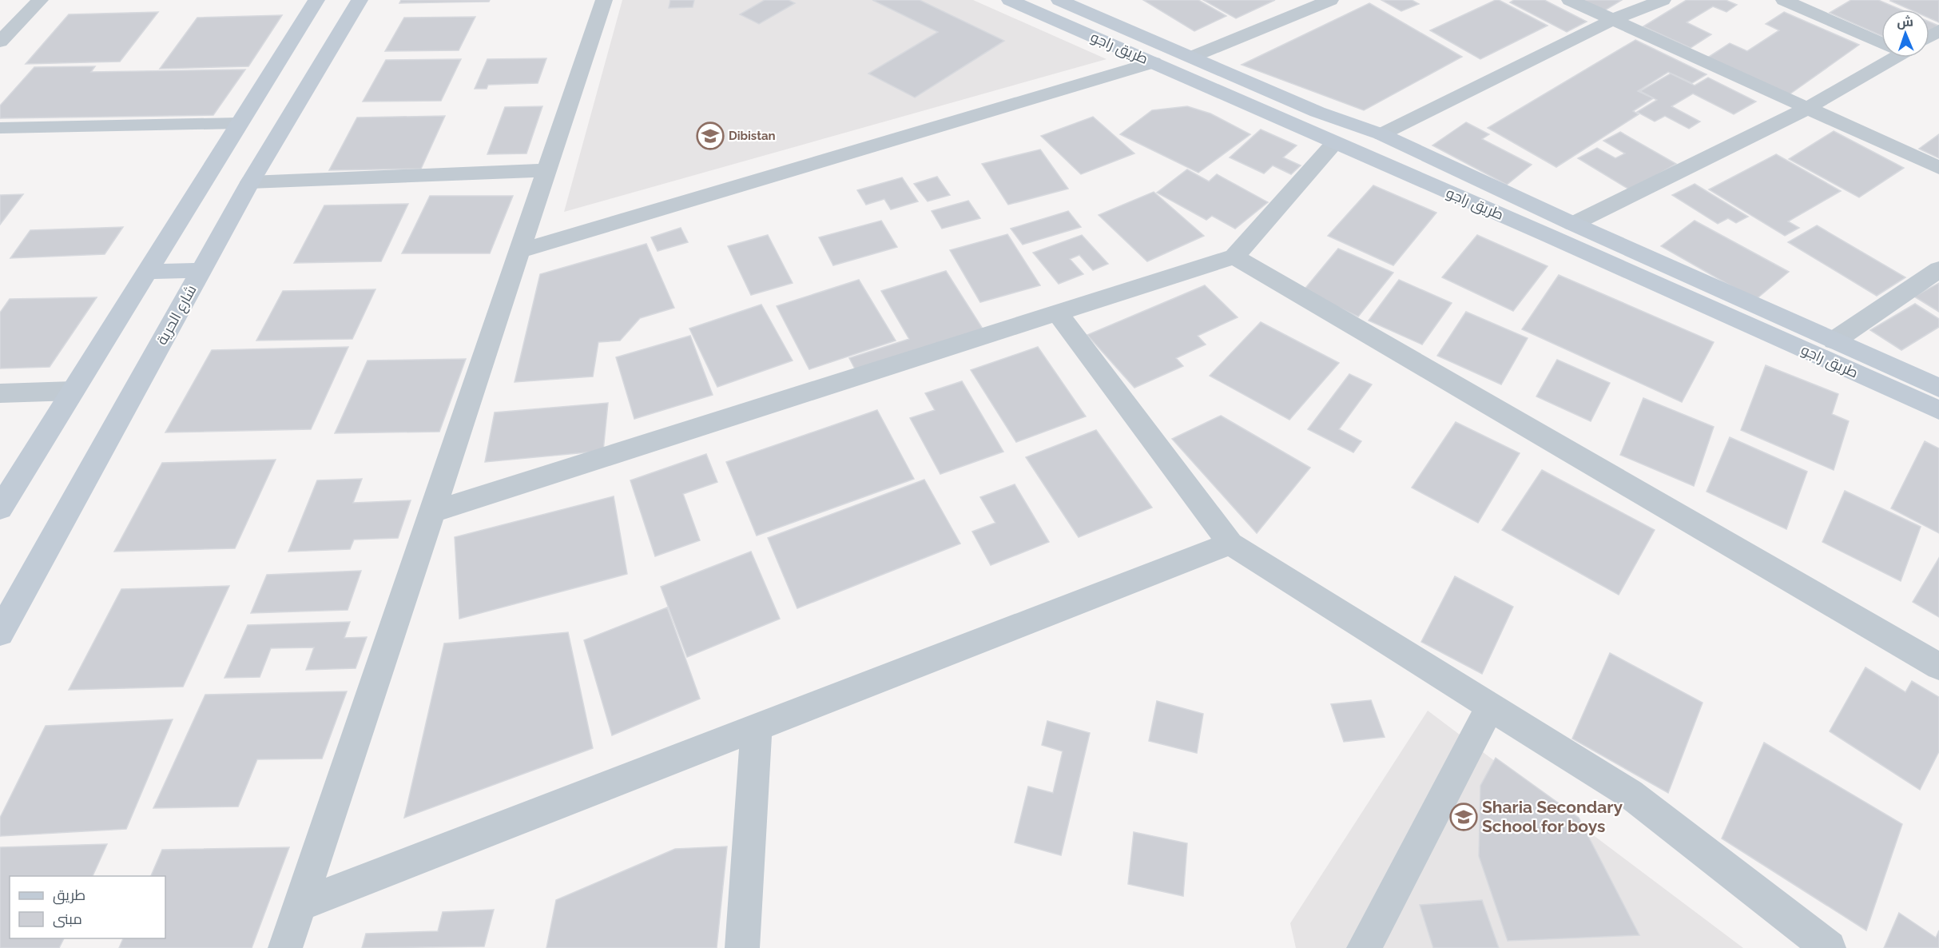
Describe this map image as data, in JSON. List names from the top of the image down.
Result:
{
  "streets": {
    "main road": ["طريق راجو", "شارع الحرية"]
  },
  "places": {
    "school or university": ["Dibistan", "Sharia Secondary School for boys"]
  },
  "legend": ["طريق", "مبنى"],
  "north": "top"
}
